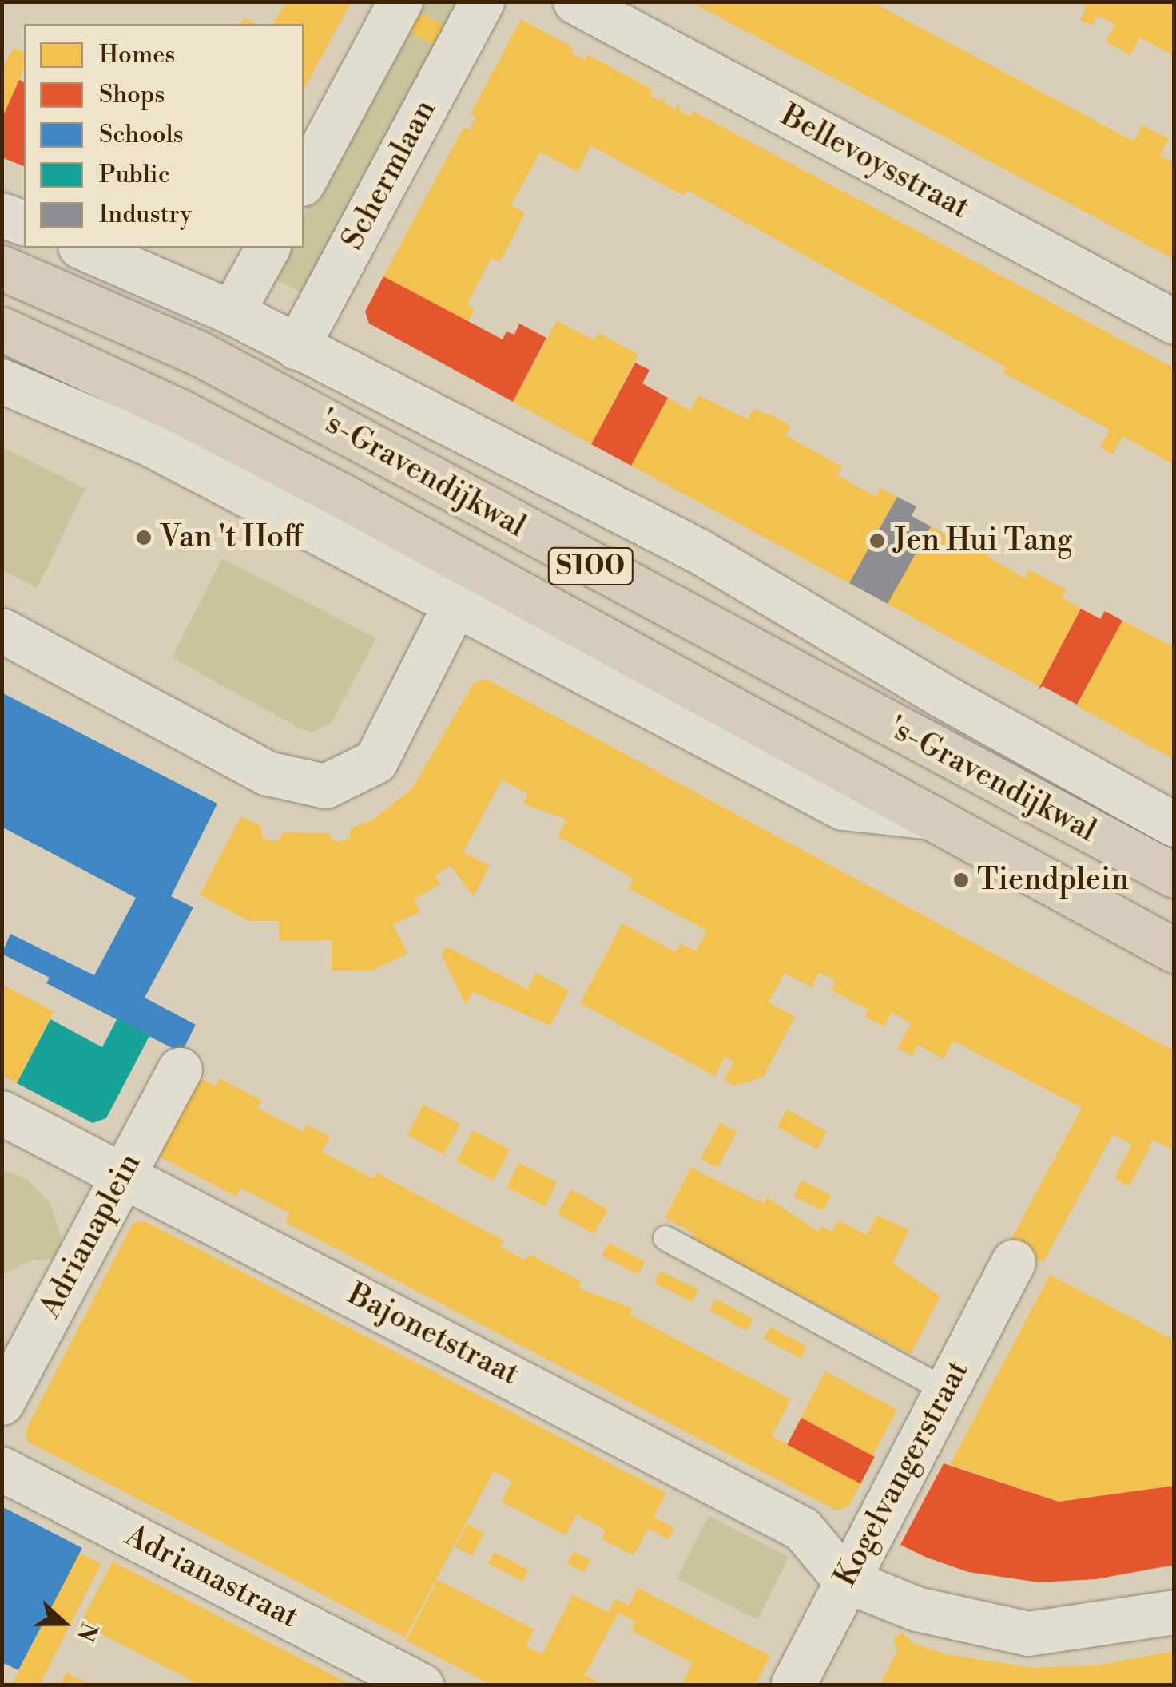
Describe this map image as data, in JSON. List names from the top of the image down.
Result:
{
  "streets": {
    "main road": ["'s-Gravendijkwal", "S100"],
    "street": [
      "Bellevoysstraat",
      "Schermlaan",
      "Adrianaplein",
      "Bajonetstraat",
      "Kogelvangerstraat",
      "Adrianastraat"
    ]
  },
  "crossings": [
    ["Schermlaan", "'s-Gravendijkwal"],
    ["Adrianaplein", "Bajonetstraat"],
    ["Bajonetstraat", "Kogelvangerstraat"]
  ],
  "places": ["Van 't Hoff", "Jen Hui Tang", "Tiendplein"],
  "legend": [
    "Homes",
    "Shops",
    "Schools",
    "Public",
    "Industry"
  ],
  "north": "right"
}
